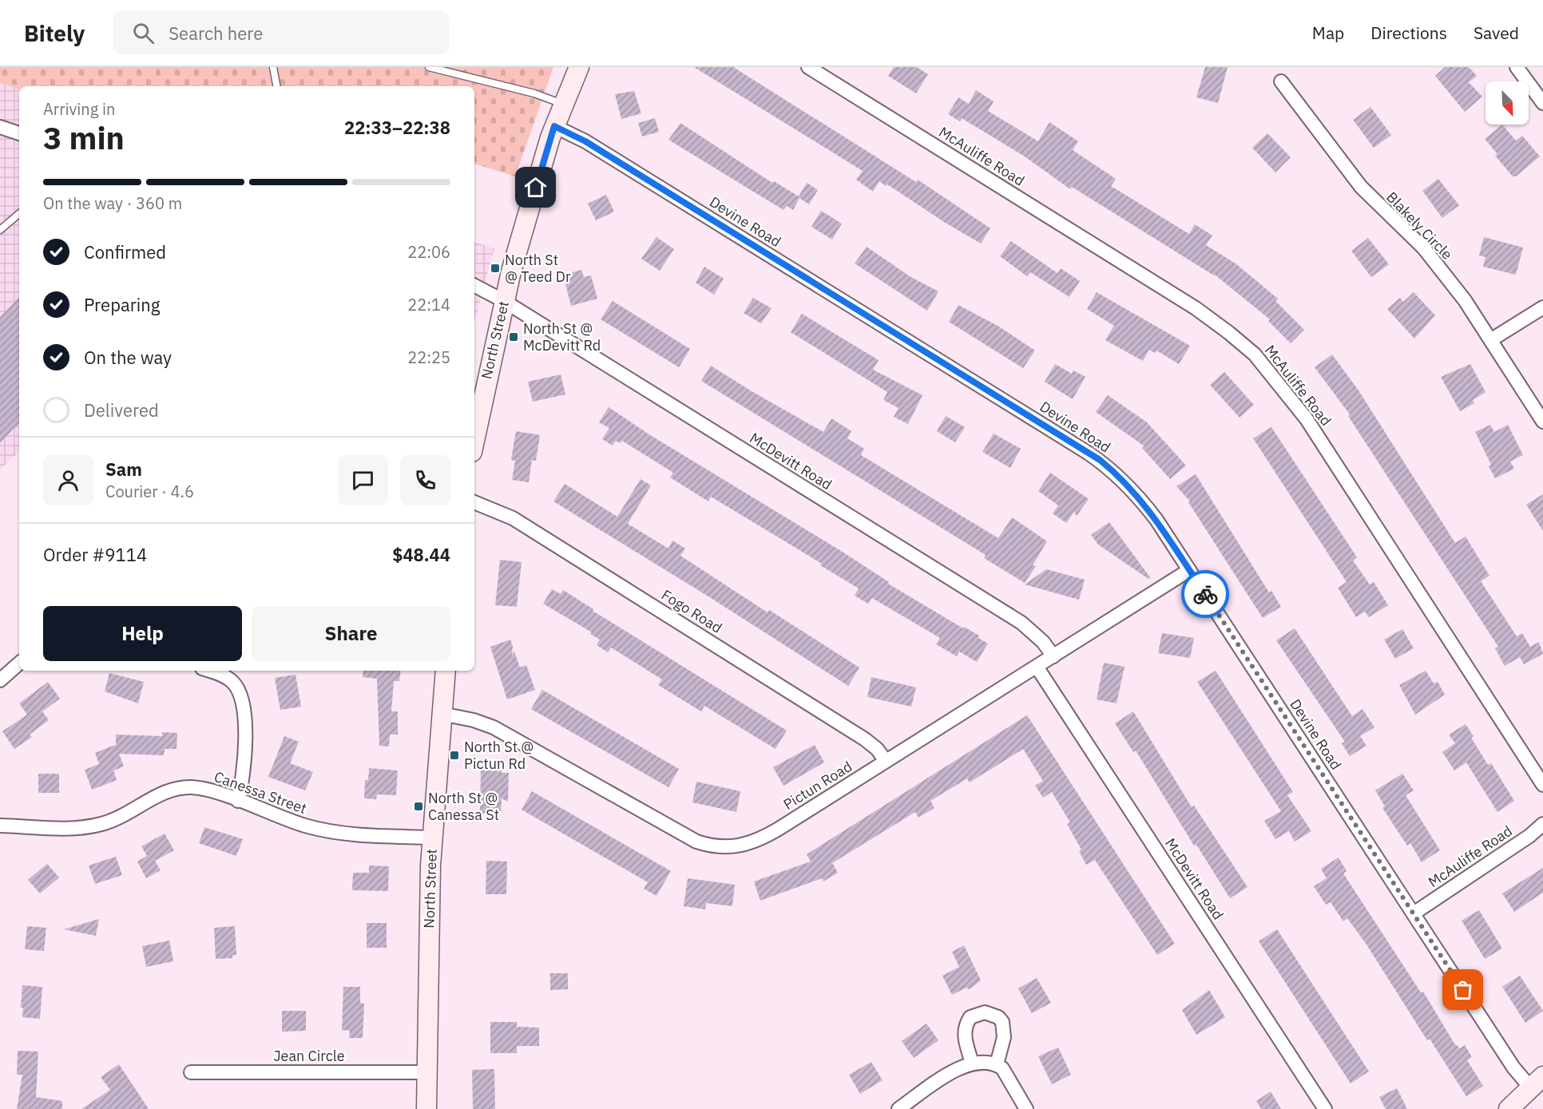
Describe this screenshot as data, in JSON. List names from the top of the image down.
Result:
{
  "streets": {
    "main road": ["North Street"],
    "street": [
      "McAuliffe Road",
      "Devine Road",
      "Blakely Circle",
      "McDevitt Road",
      "Fogo Road",
      "Pictun Road",
      "Canessa Street",
      "Jean Circle"
    ]
  },
  "crossings": [
    ["McAuliffe Road", "Devine Road"],
    ["Devine Road", "North Street"],
    ["Devine Road", "Pictun Road"],
    ["North Street", "McDevitt Road"],
    ["North Street", "Pictun Road"],
    ["North Street", "Canessa Street"],
    ["North Street", "Jean Circle"],
    ["McDevitt Road", "Pictun Road"],
    ["Fogo Road", "Pictun Road"]
  ],
  "places": {
    "transit": [
      "North St @ Teed Dr",
      "North St @ McDevitt Rd",
      "North St @ Pictun Rd",
      "North St @ Canessa St"
    ]
  },
  "north": "bottom right",
  "page": {
    "header": "Bitely",
    "search": "Search here",
    "nav": ["Map", "Directions", "Saved"],
    "heading": ["3 min", "Arriving in", "22:33–22:38"],
    "panel": [
      "Sam",
      "Courier · 4.6",
      "Order #9114",
      "$48.44"
    ],
    "bar": "On the way · 360 m",
    "list": [
      ["Confirmed", "22:06"],
      ["Preparing", "22:14"],
      ["On the way", "22:25"],
      "Delivered"
    ],
    "buttons": ["Help", "Share"]
  }
}
